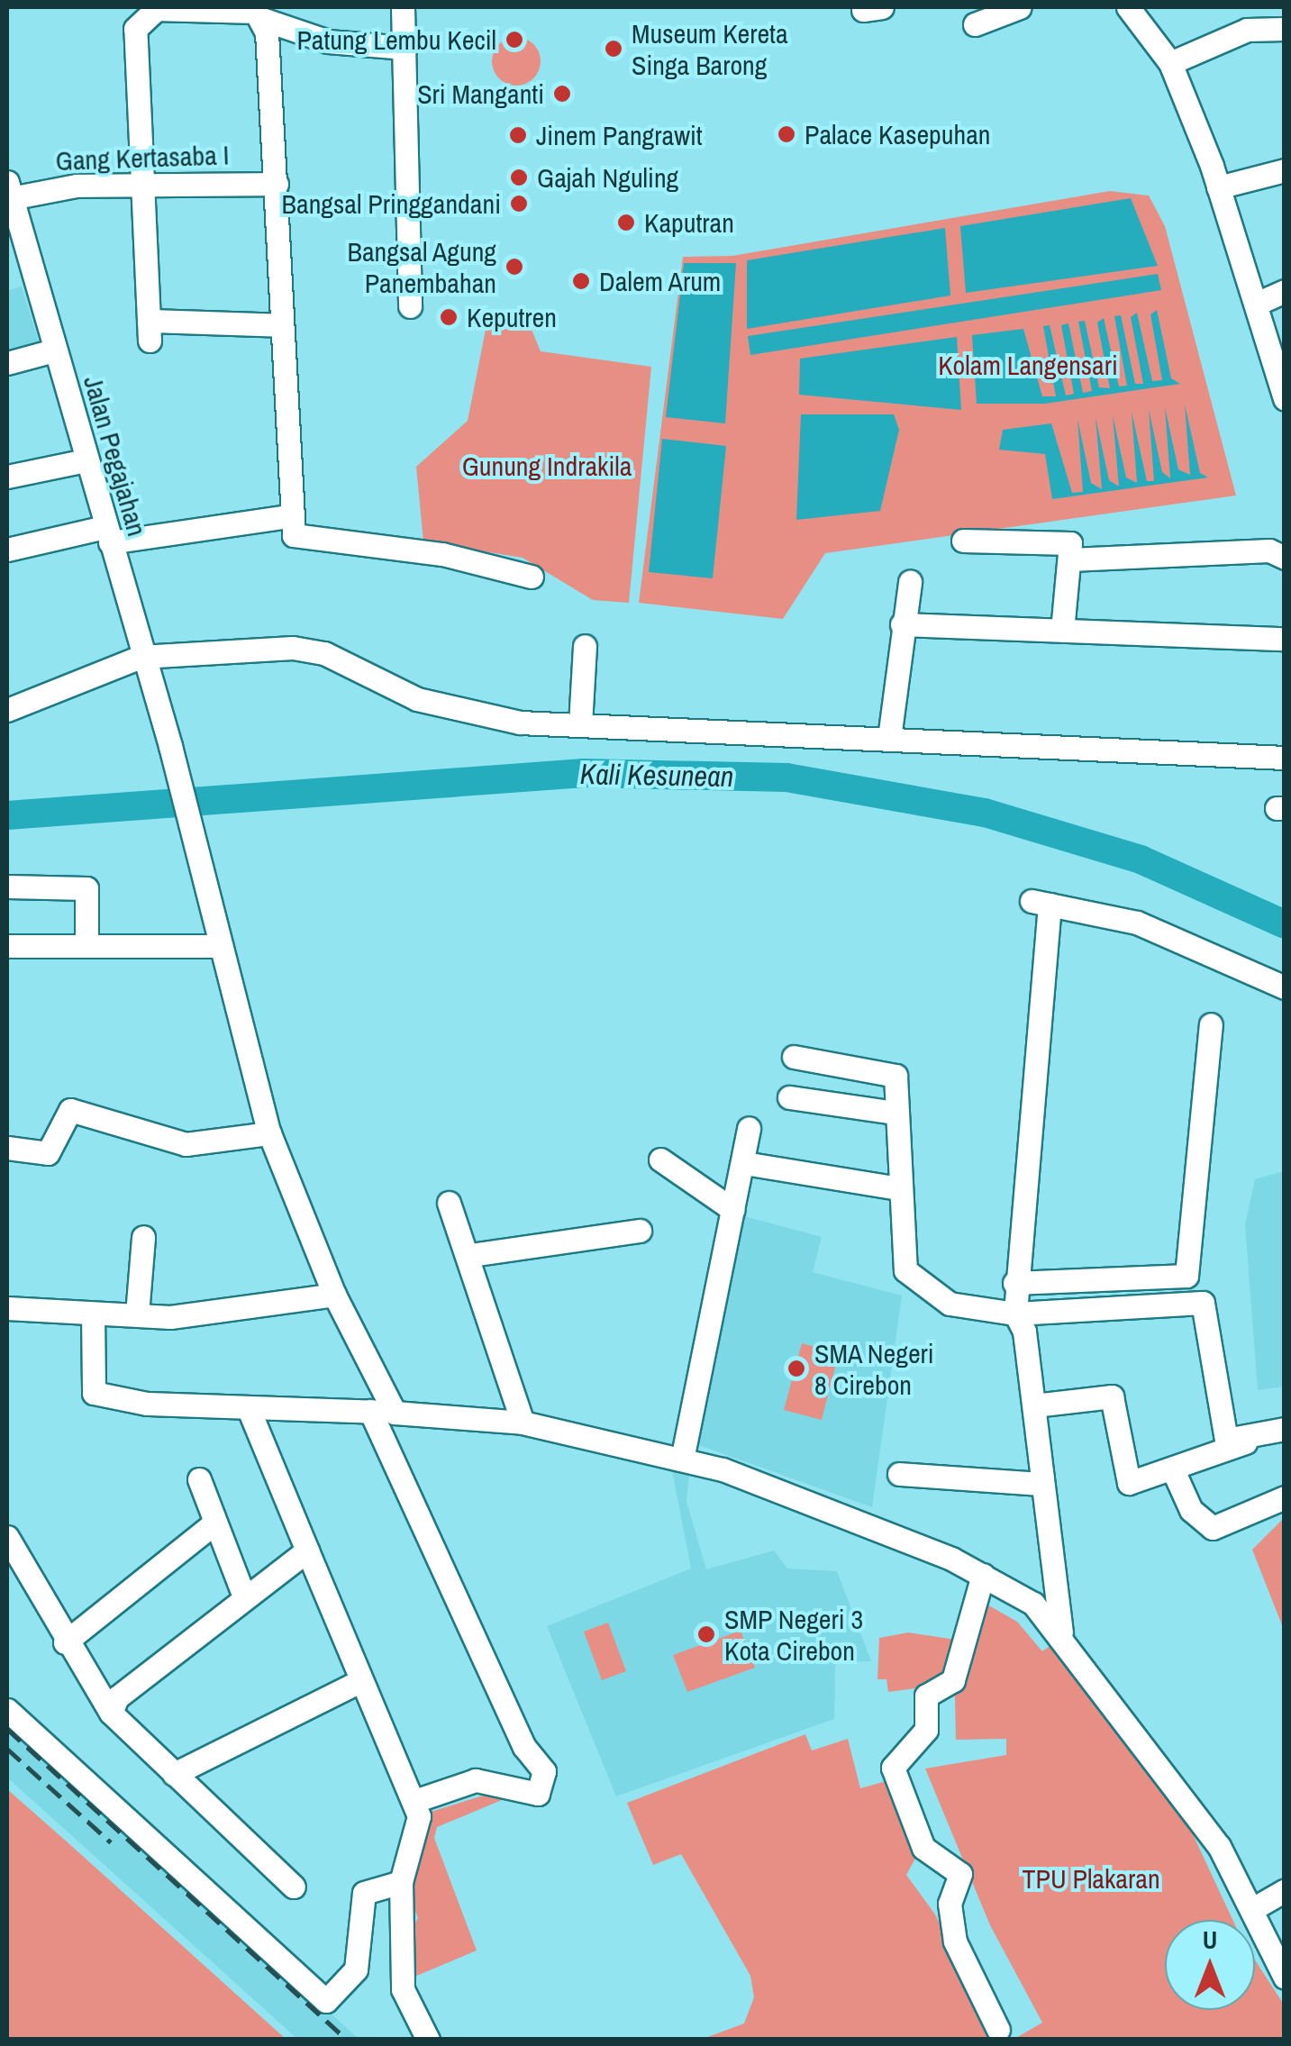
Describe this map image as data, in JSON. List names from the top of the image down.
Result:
{
  "streets": {
    "street": ["Gang Kertasaba I", "Jalan Pegajahan"]
  },
  "crossings": [
    ["Gang Kertasaba I", "Jalan Pegajahan"]
  ],
  "water": ["Kali Kesunean"],
  "parks": ["Kolam Langensari", "Gunung Indrakila", "TPU Plakaran"],
  "places": [
    "Patung Lembu Kecil",
    "Museum Kereta Singa Barong",
    "Sri Manganti",
    "Palace Kasepuhan",
    "Jinem Pangrawit",
    "Gajah Nguling",
    "Bangsal Pringgandani",
    "Kaputran",
    "Bangsal Agung Panembahan",
    "Dalem Arum",
    "Keputren",
    "SMA Negeri 8 Cirebon",
    "SMP Negeri 3 Kota Cirebon"
  ],
  "north": "top"
}
